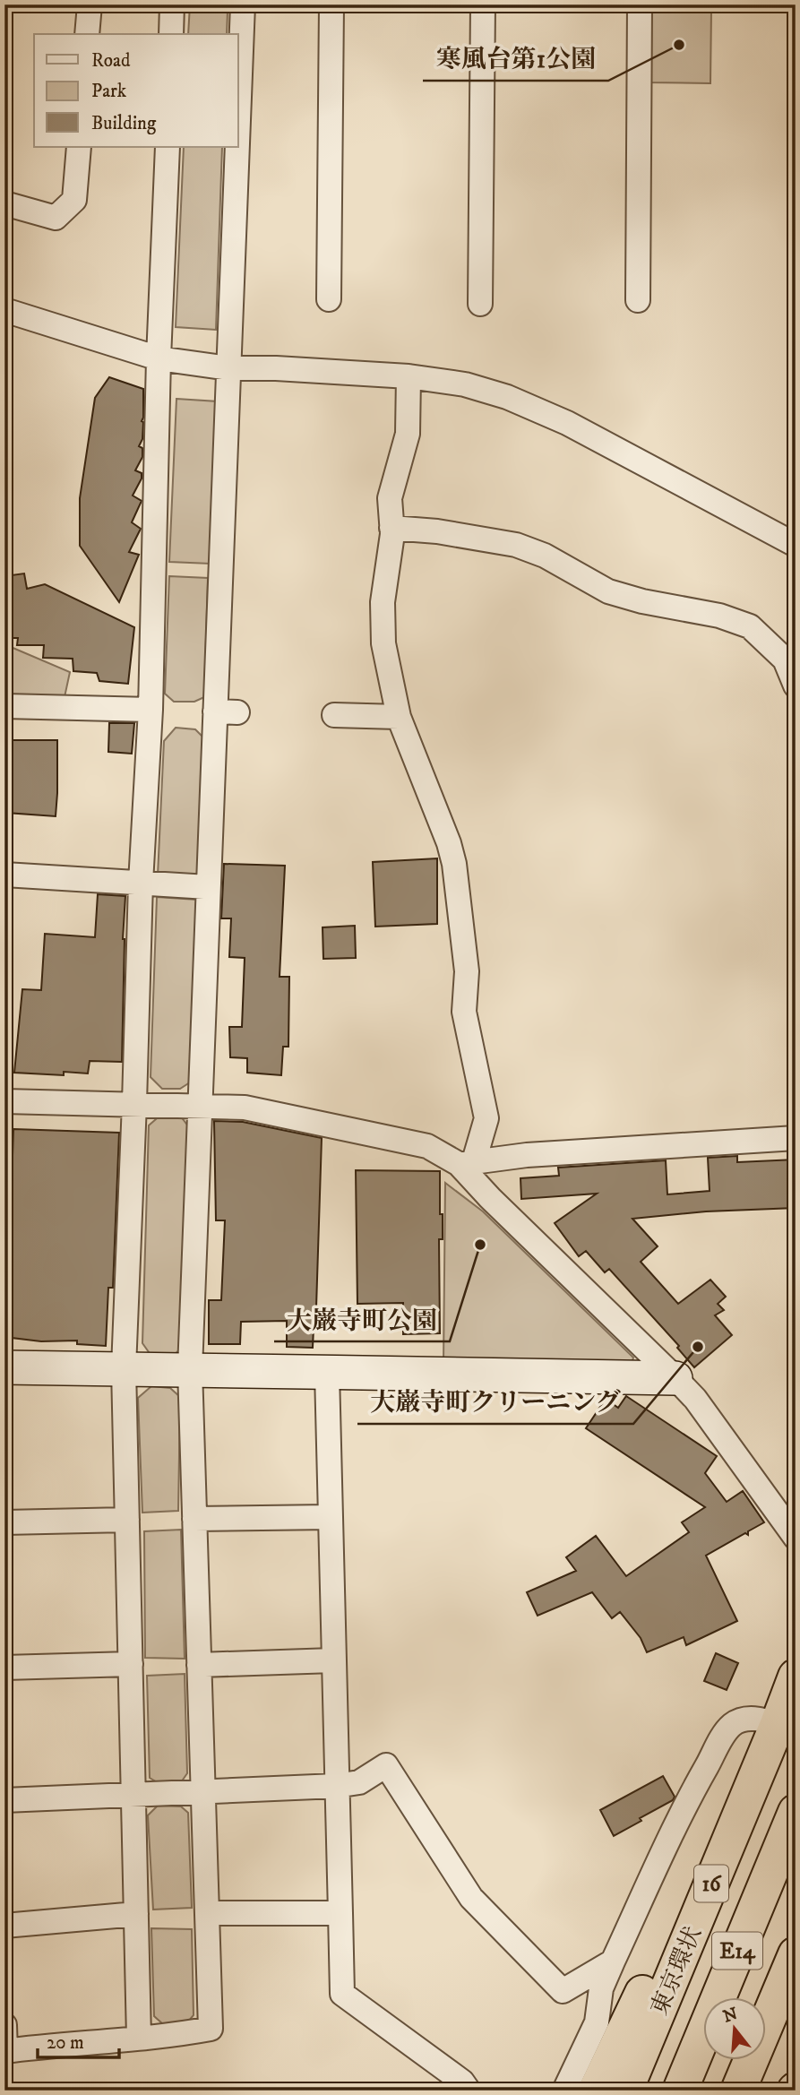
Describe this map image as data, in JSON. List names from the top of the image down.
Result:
{
  "streets": {
    "highway": ["16", "E14", "東京環状"]
  },
  "crossings": [
    ["16", "東京環状"]
  ],
  "places": ["寒風台第1公園", "大巌寺町公園", "大巌寺町クリーニング"],
  "legend": ["Road", "Park", "Building"],
  "scale_bar": "20 m",
  "north": "top"
}
